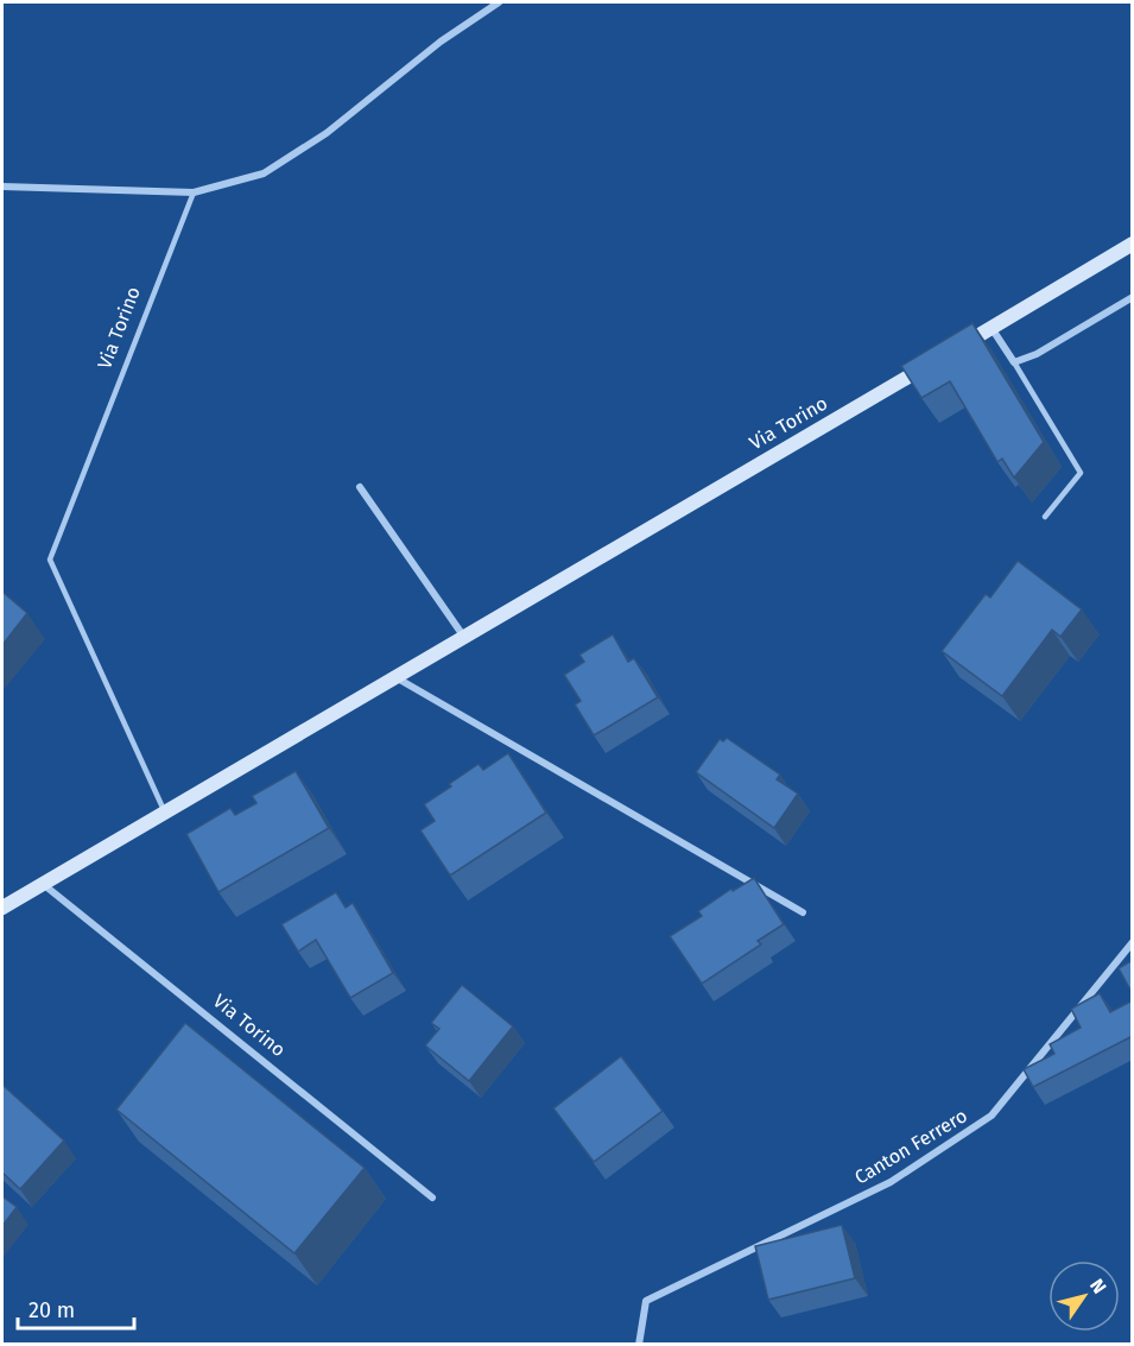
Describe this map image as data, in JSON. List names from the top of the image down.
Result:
{
  "streets": {
    "street": ["Via Torino", "Canton Ferrero"]
  },
  "scale_bar": "20 m",
  "north": "top right"
}
